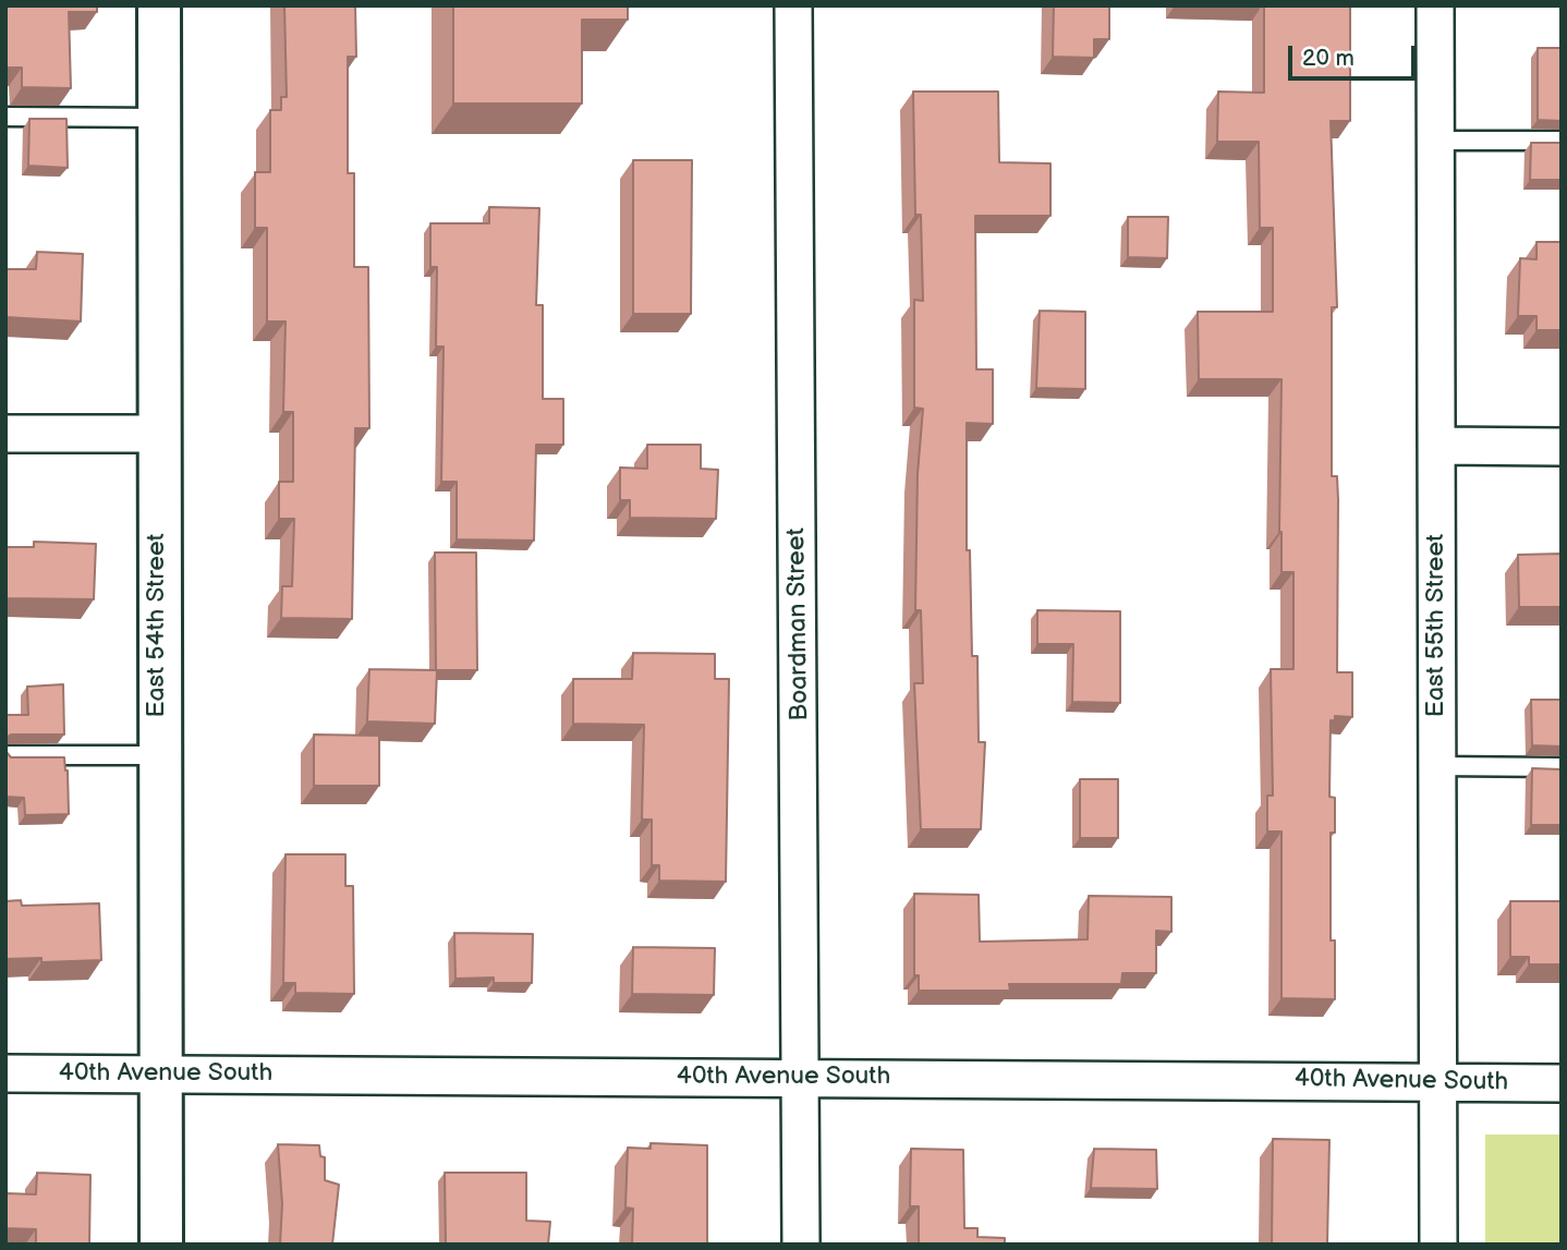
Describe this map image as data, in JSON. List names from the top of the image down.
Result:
{
  "streets": {
    "street": [
      "Boardman Street",
      "East 54th Street",
      "East 55th Street",
      "40th Avenue South"
    ]
  },
  "crossings": [
    ["Boardman Street", "40th Avenue South"],
    ["East 54th Street", "40th Avenue South"],
    ["East 55th Street", "40th Avenue South"]
  ],
  "scale_bar": "20 m"
}
